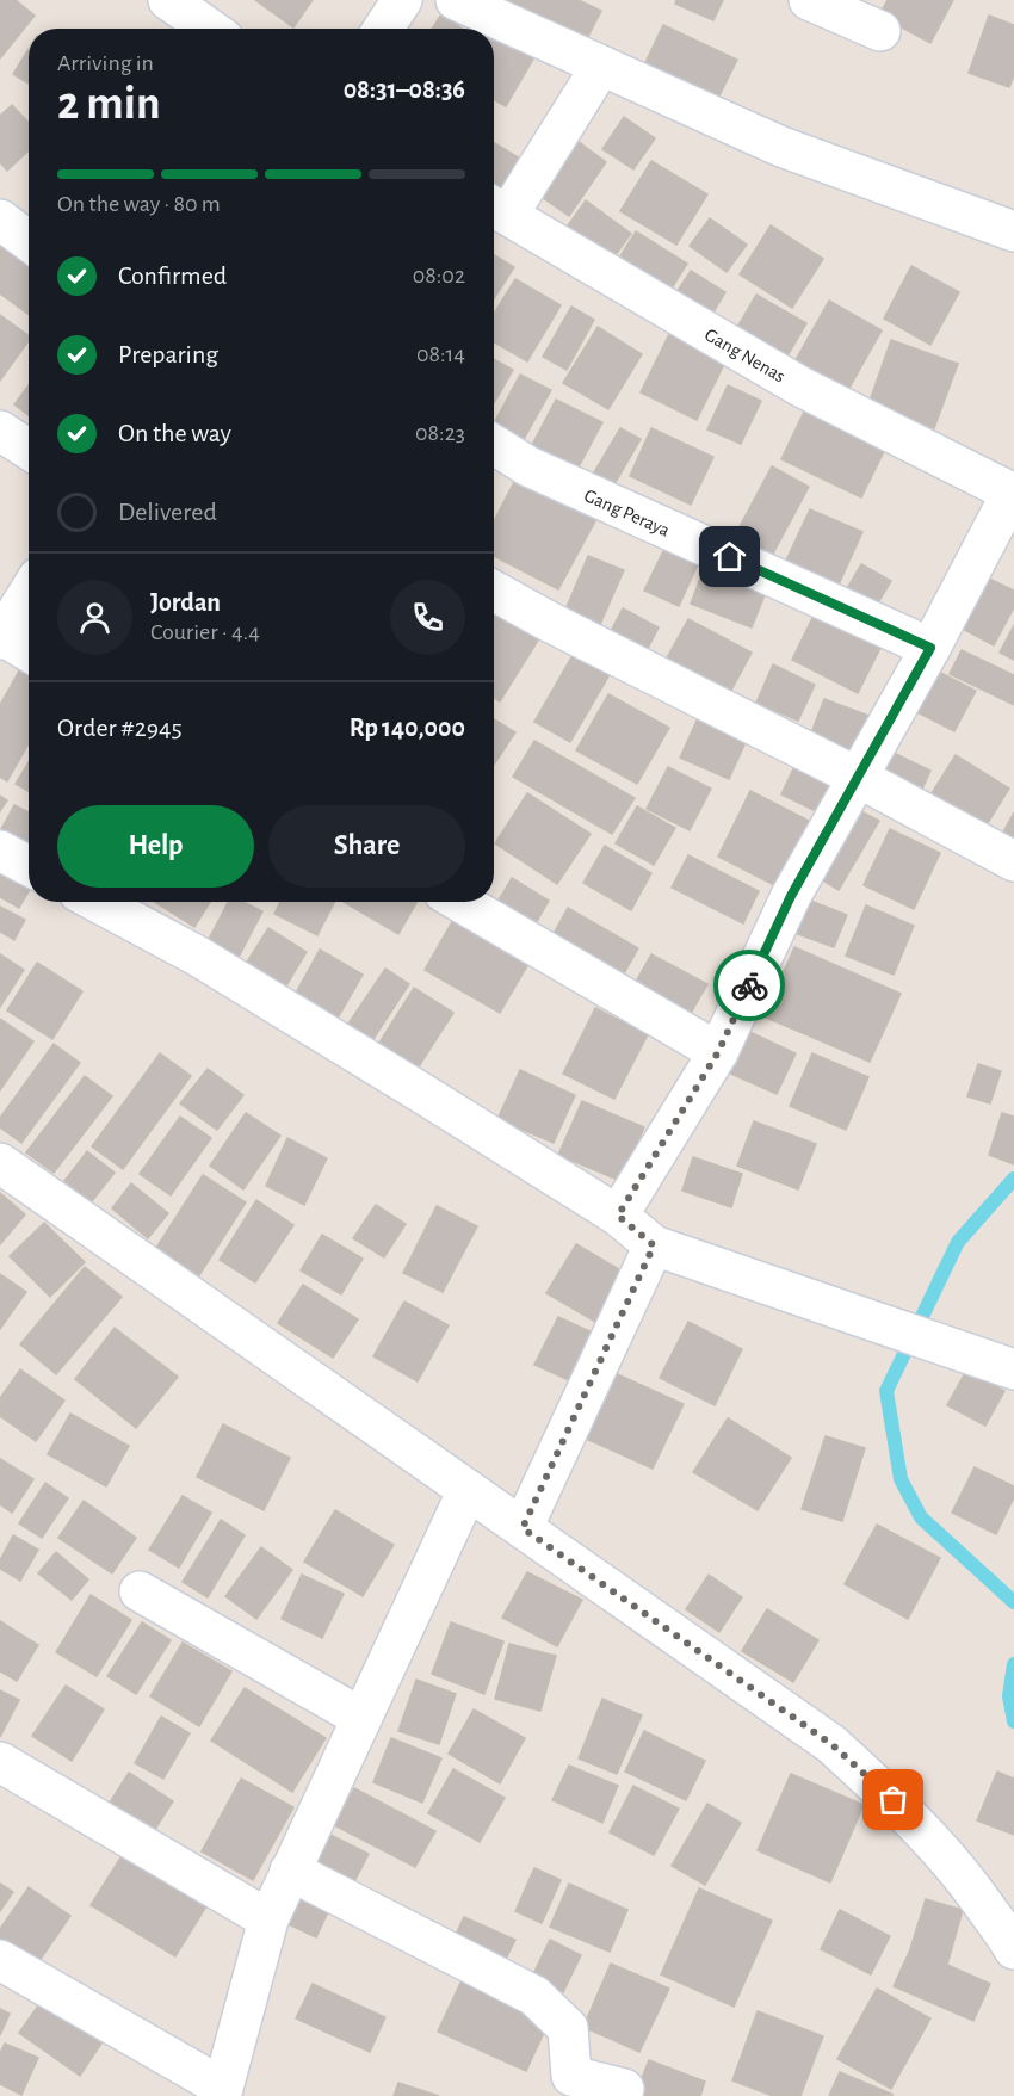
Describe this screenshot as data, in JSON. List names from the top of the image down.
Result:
{
  "streets": {
    "street": ["Gang Nenas", "Gang Peraya"]
  },
  "page": {
    "heading": ["2 min", "Arriving in", "08:31–08:36"],
    "panel": [
      "Jordan",
      "Courier · 4.4",
      "Order #2945",
      "Rp 140,000"
    ],
    "bar": "On the way · 80 m",
    "list": [
      ["Confirmed", "08:02"],
      ["Preparing", "08:14"],
      ["On the way", "08:23"],
      "Delivered"
    ],
    "buttons": ["Help", "Share"]
  }
}
